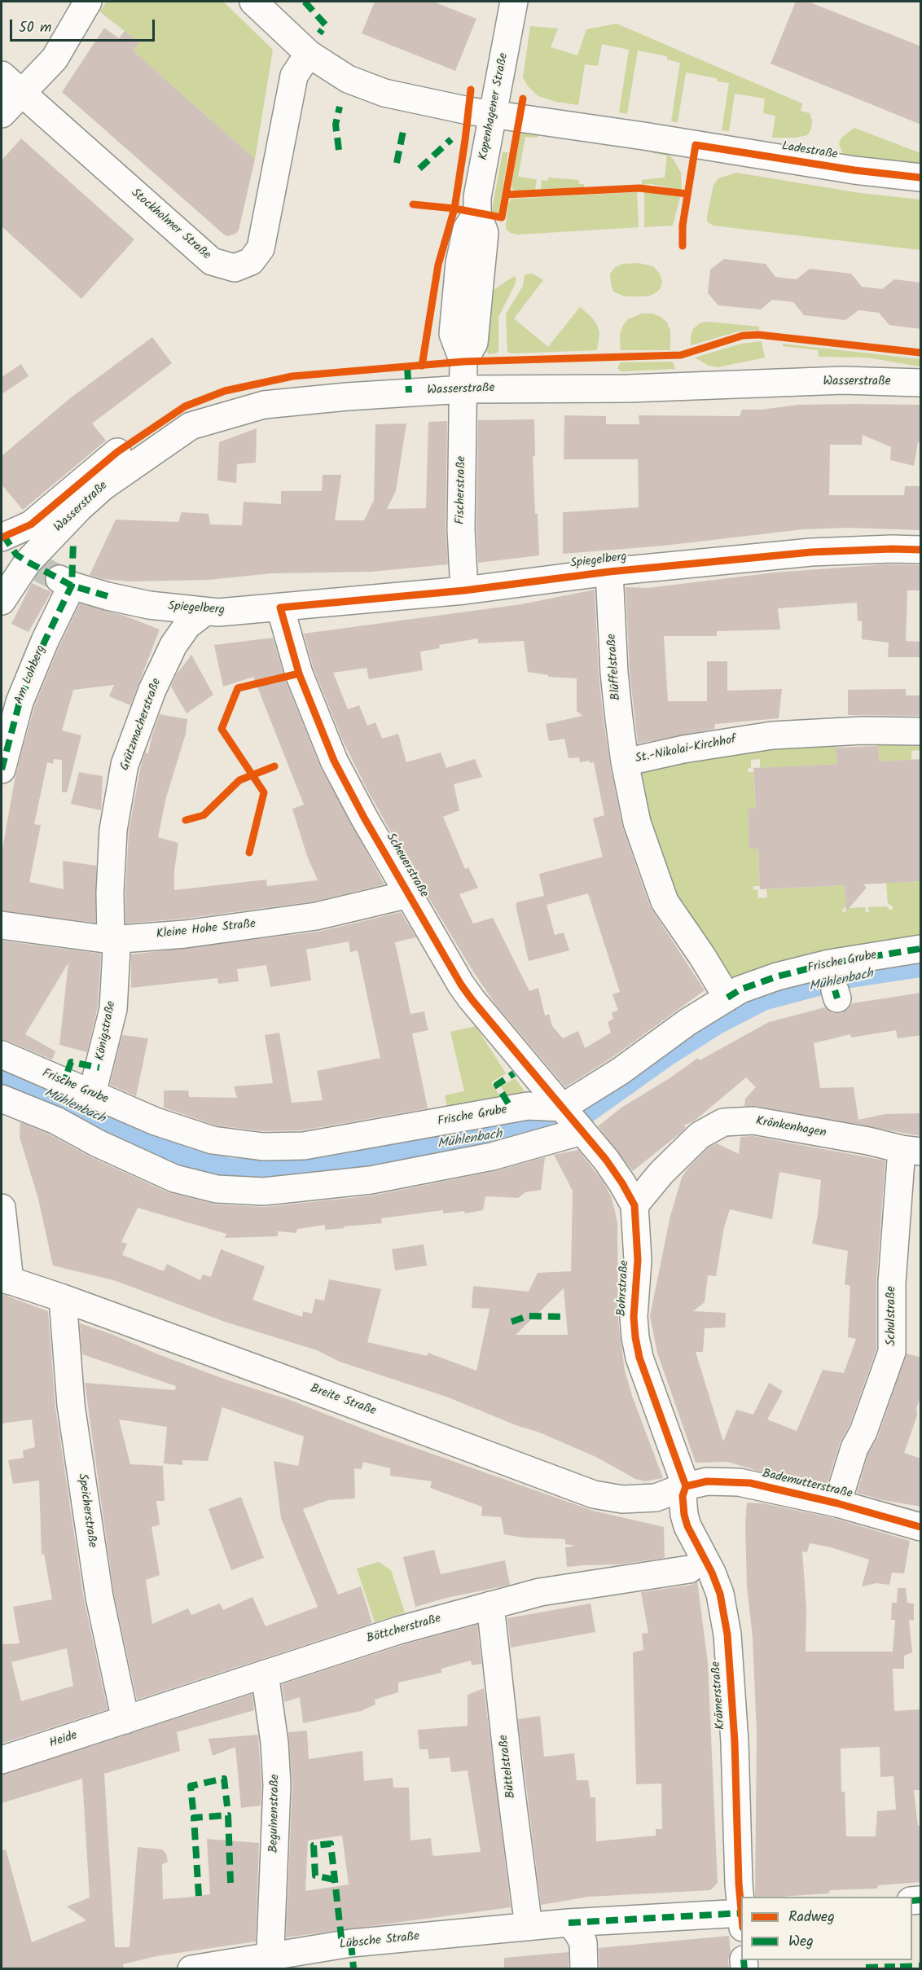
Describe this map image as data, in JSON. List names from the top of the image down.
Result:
{
  "streets": {
    "street": [
      "Kopenhagener Straße",
      "Ladestraße",
      "Stockholmer Straße",
      "Wasserstraße",
      "Fischerstraße",
      "Spiegelberg",
      "Blüffelstraße",
      "Am Lohberg",
      "Grützmacherstraße",
      "St.-Nikolai-Kirchhof",
      "Scheuerstraße",
      "Kleine Hohe Straße",
      "Frische Grube",
      "Königstraße",
      "Krönkenhagen",
      "Bohrstraße",
      "Schulstraße",
      "Breite Straße",
      "Bademutterstraße",
      "Speicherstraße",
      "Böttcherstraße",
      "Krämerstraße",
      "Heide",
      "Büttelstraße",
      "Beguinenstraße",
      "Lübsche Straße"
    ]
  },
  "crossings": [
    ["Kopenhagener Straße", "Ladestraße"],
    ["Kopenhagener Straße", "Wasserstraße"],
    ["Kopenhagener Straße", "Fischerstraße"],
    ["Wasserstraße", "Fischerstraße"],
    ["Wasserstraße", "Spiegelberg"],
    ["Wasserstraße", "Am Lohberg"],
    ["Fischerstraße", "Spiegelberg"],
    ["Spiegelberg", "Blüffelstraße"],
    ["Spiegelberg", "Am Lohberg"],
    ["Spiegelberg", "Grützmacherstraße"],
    ["Spiegelberg", "Scheuerstraße"],
    ["Blüffelstraße", "St.-Nikolai-Kirchhof"],
    ["Grützmacherstraße", "Kleine Hohe Straße"],
    ["Grützmacherstraße", "Königstraße"],
    ["St.-Nikolai-Kirchhof", "Frische Grube"],
    ["Scheuerstraße", "Kleine Hohe Straße"],
    ["Scheuerstraße", "Frische Grube"],
    ["Scheuerstraße", "Bohrstraße"],
    ["Kleine Hohe Straße", "Königstraße"],
    ["Frische Grube", "Königstraße"],
    ["Frische Grube", "Bohrstraße"],
    ["Krönkenhagen", "Bohrstraße"],
    ["Krönkenhagen", "Schulstraße"],
    ["Bohrstraße", "Breite Straße"],
    ["Bohrstraße", "Bademutterstraße"],
    ["Bohrstraße", "Krämerstraße"],
    ["Schulstraße", "Bademutterstraße"],
    ["Breite Straße", "Bademutterstraße"],
    ["Breite Straße", "Speicherstraße"],
    ["Breite Straße", "Krämerstraße"],
    ["Bademutterstraße", "Krämerstraße"],
    ["Speicherstraße", "Böttcherstraße"],
    ["Speicherstraße", "Heide"],
    ["Böttcherstraße", "Heide"],
    ["Böttcherstraße", "Büttelstraße"],
    ["Böttcherstraße", "Beguinenstraße"],
    ["Büttelstraße", "Lübsche Straße"],
    ["Beguinenstraße", "Lübsche Straße"]
  ],
  "water": ["Mühlenbach"],
  "legend": ["Radweg", "Weg"],
  "scale_bar": "50 m"
}
